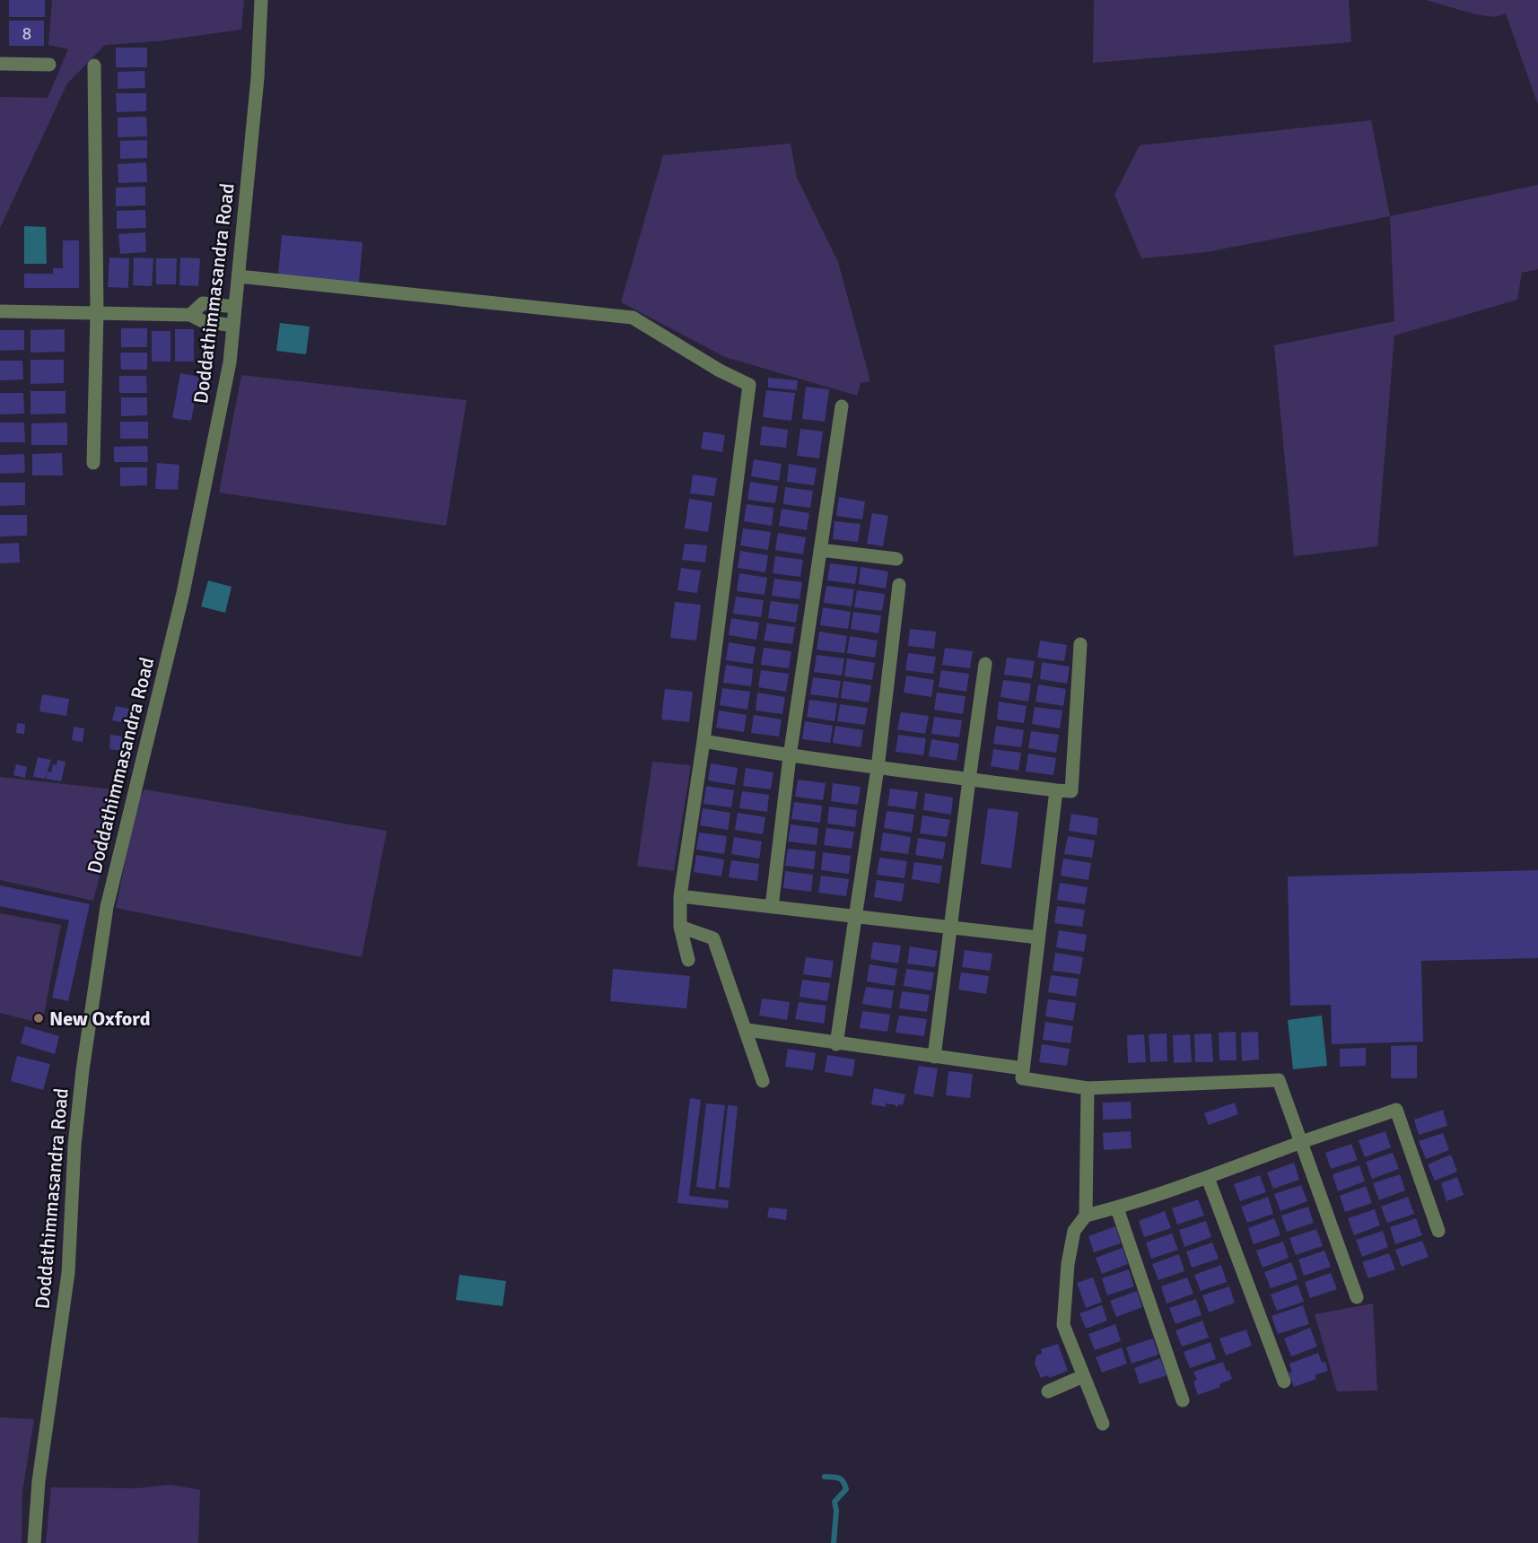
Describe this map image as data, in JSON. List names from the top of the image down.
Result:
{
  "streets": {
    "street": ["Doddathimmasandra Road"]
  },
  "places": ["New Oxford"],
  "house_numbers": ["8"]
}
